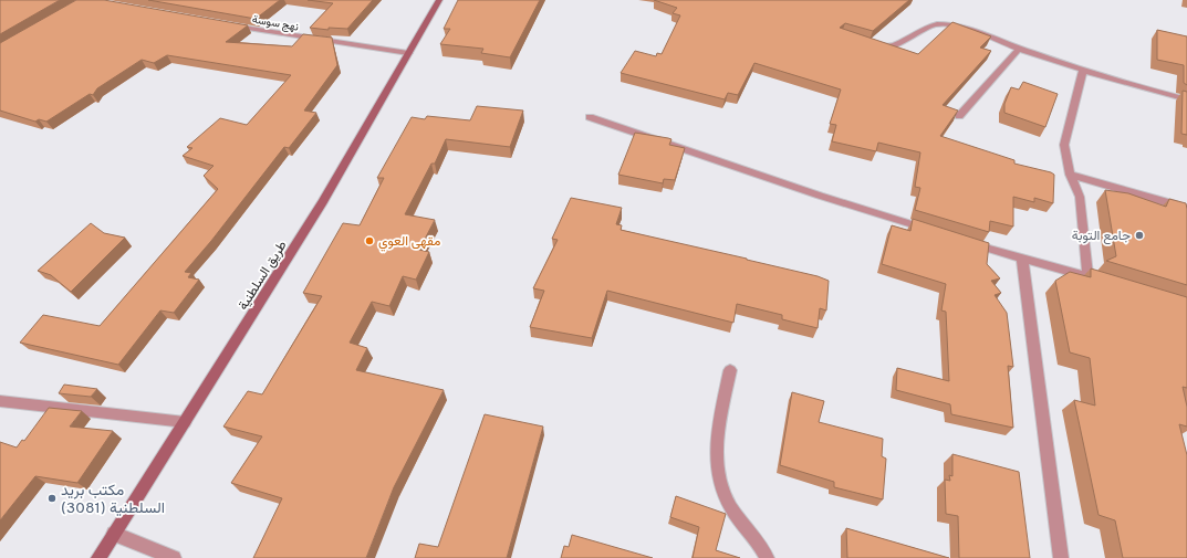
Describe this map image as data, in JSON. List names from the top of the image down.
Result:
{
  "streets": {
    "main road": ["طريق السلطنية"],
    "street": ["نهج سوسة"]
  },
  "crossings": [
    ["نهج سوسة", "طريق السلطنية"]
  ],
  "places": ["جامع التوبة", "مقهى العوي", "مكتب بريد السلطنية (3081)"]
}
